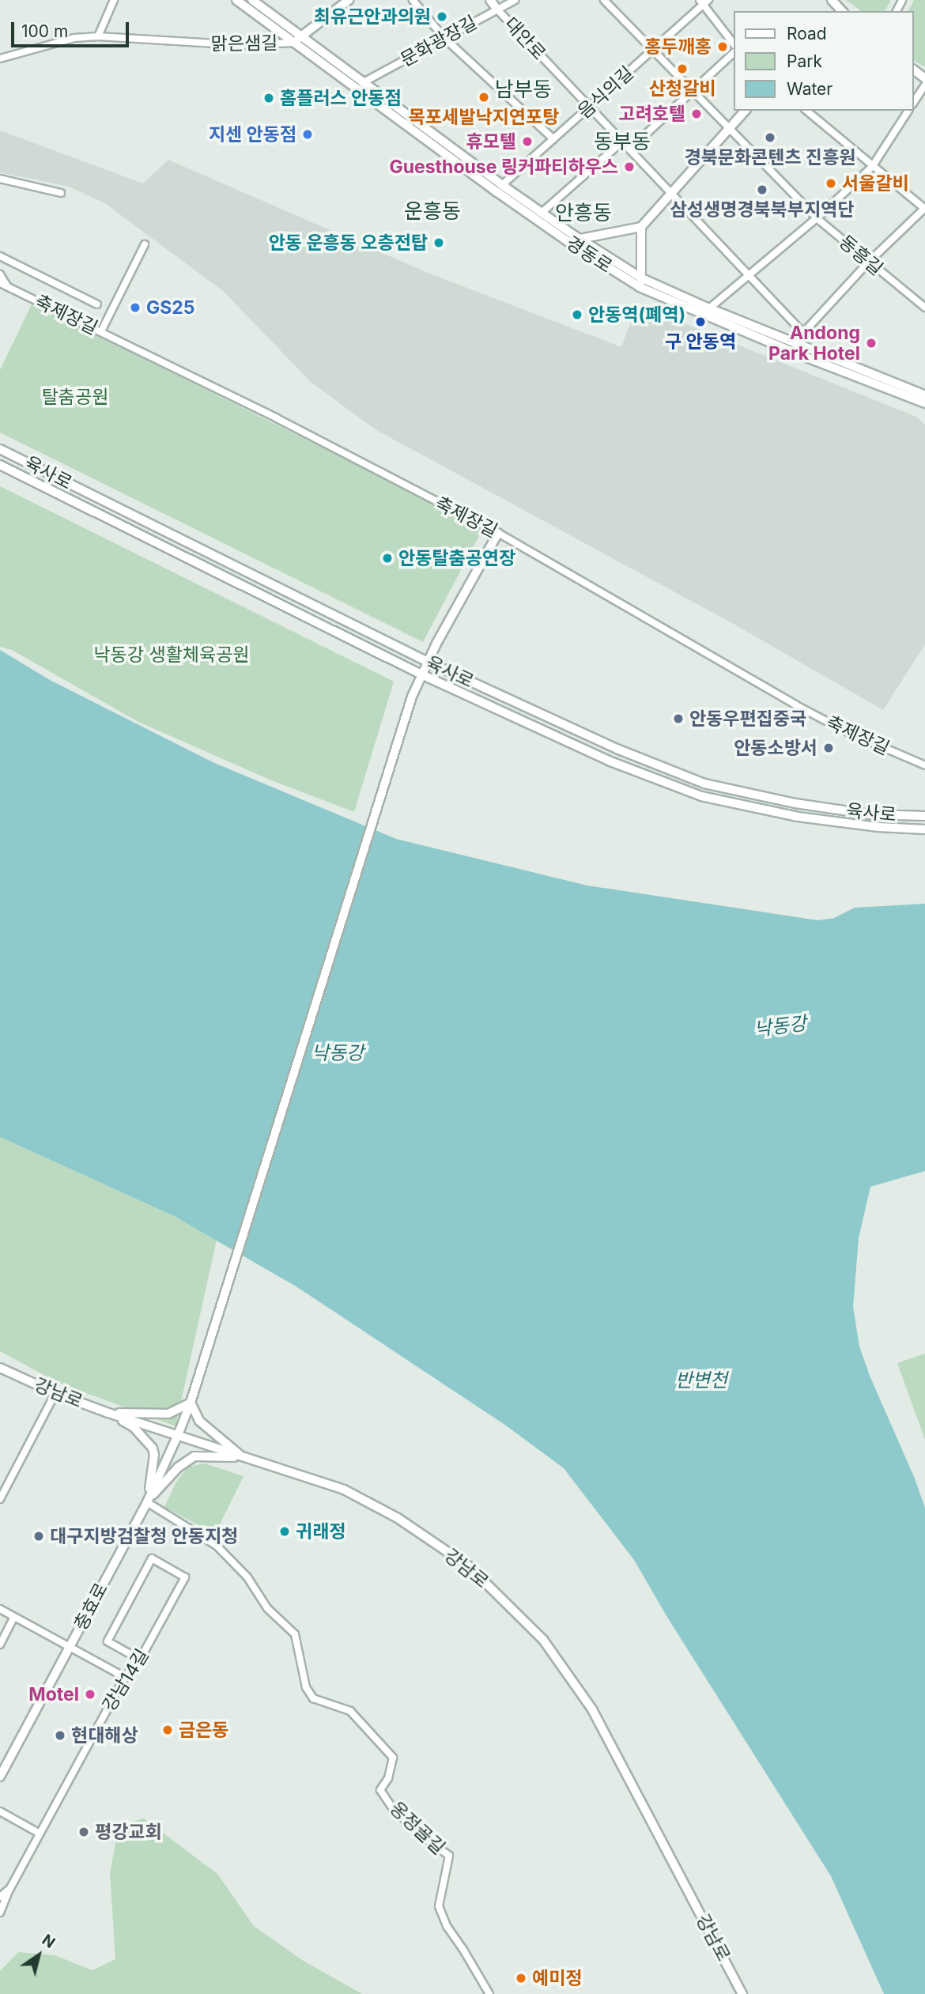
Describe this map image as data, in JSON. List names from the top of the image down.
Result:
{
  "streets": {
    "street": [
      "대안로",
      "문화광장길",
      "맑은샘길",
      "음식의길",
      "경동로",
      "동흥길",
      "축제장길",
      "육사로",
      "강남로",
      "충효로",
      "강남14길",
      "옹정골길"
    ]
  },
  "crossings": [
    ["대안로", "문화광장길"],
    ["대안로", "음식의길"],
    ["문화광장길", "경동로"],
    ["맑은샘길", "경동로"],
    ["음식의길", "경동로"],
    ["음식의길", "동흥길"],
    ["육사로", "충효로"],
    ["강남로", "충효로"],
    ["충효로", "옹정골길"]
  ],
  "districts": [
    "남부동",
    "동부동",
    "운흥동",
    "안흥동"
  ],
  "water": ["낙동강", "반변천"],
  "parks": ["탈춤공원", "낙동강 생활체육공원"],
  "places": [
    "최유근안과의원",
    "홍두깨홍",
    "산청갈비",
    "목포세발낙지연포탕",
    "홈플러스 안동점",
    "고려호텔",
    "지센 안동점",
    "경북문화콘텐츠 진흥원",
    "휴모텔",
    "Guesthouse 링커파티하우스",
    "서울갈비",
    "삼성생명경북북부지역단",
    "안동 운흥동 오층전탑",
    "GS25",
    "안동역(폐역)",
    "구 안동역",
    "Andong Park Hotel",
    "안동탈춤공연장",
    "안동우편집중국",
    "안동소방서",
    "귀래정",
    "대구지방검찰청 안동지청",
    "Motel",
    "금은동",
    "현대해상",
    "평강교회",
    "예미정"
  ],
  "legend": ["Road", "Park", "Water"],
  "scale_bar": "100 m",
  "north": "top right"
}
